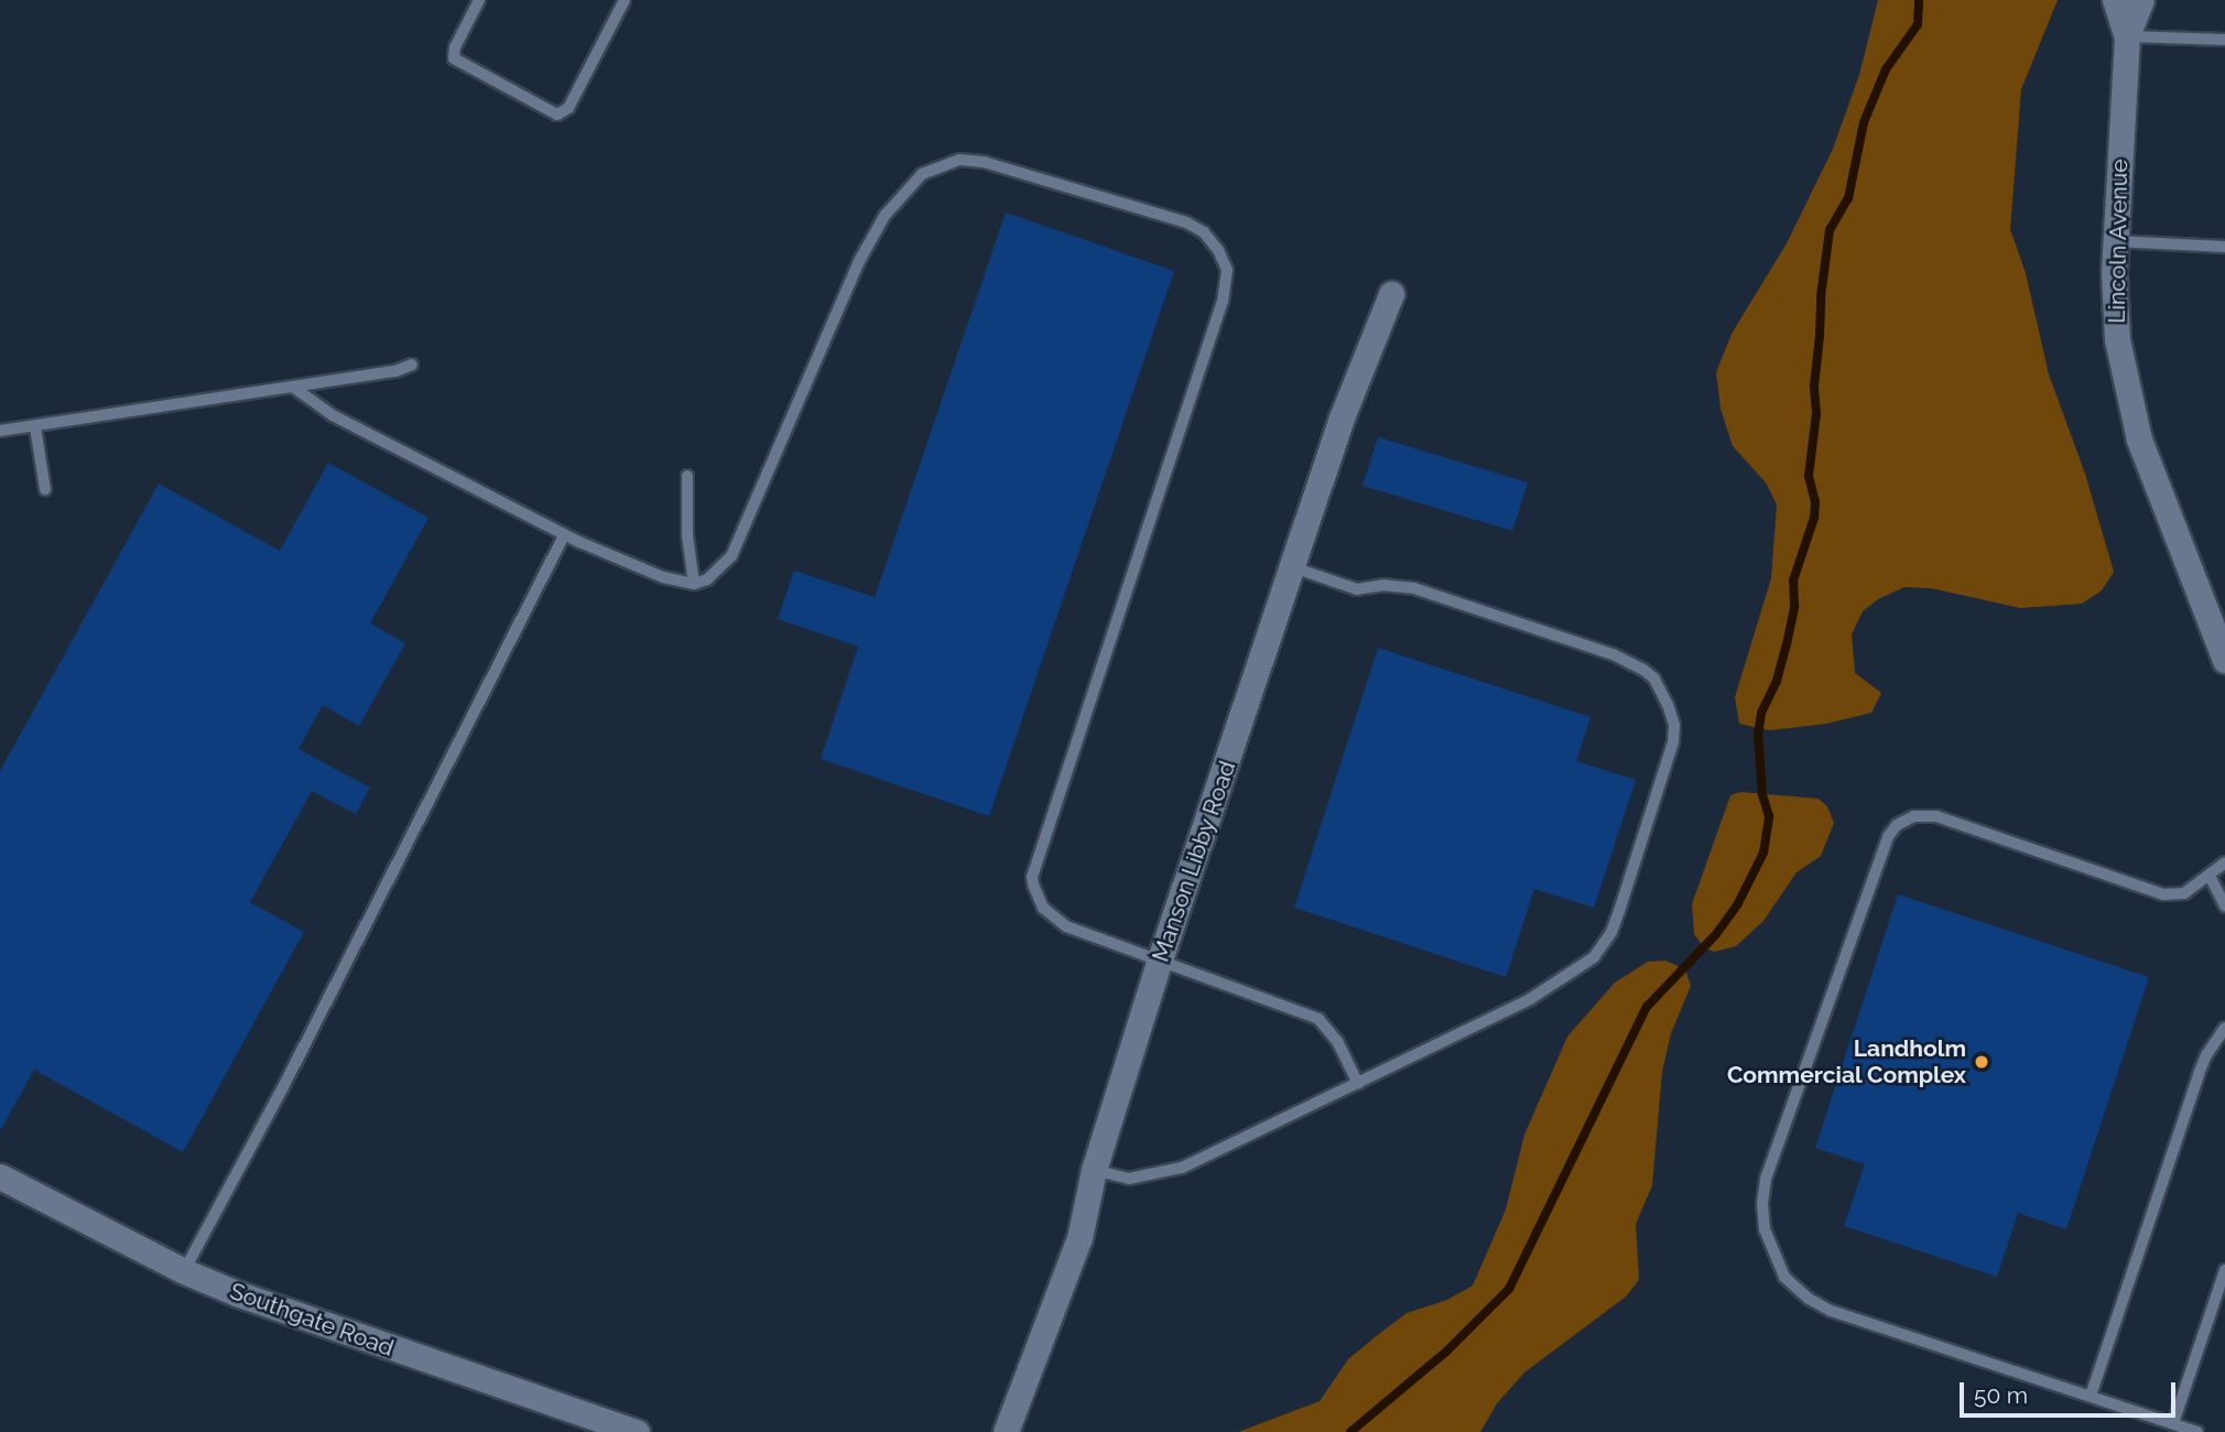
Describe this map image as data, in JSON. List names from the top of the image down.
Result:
{
  "streets": {
    "street": ["Lincoln Avenue", "Manson Libby Road", "Southgate Road"]
  },
  "places": ["Landholm Commercial Complex"],
  "scale_bar": "50 m"
}
